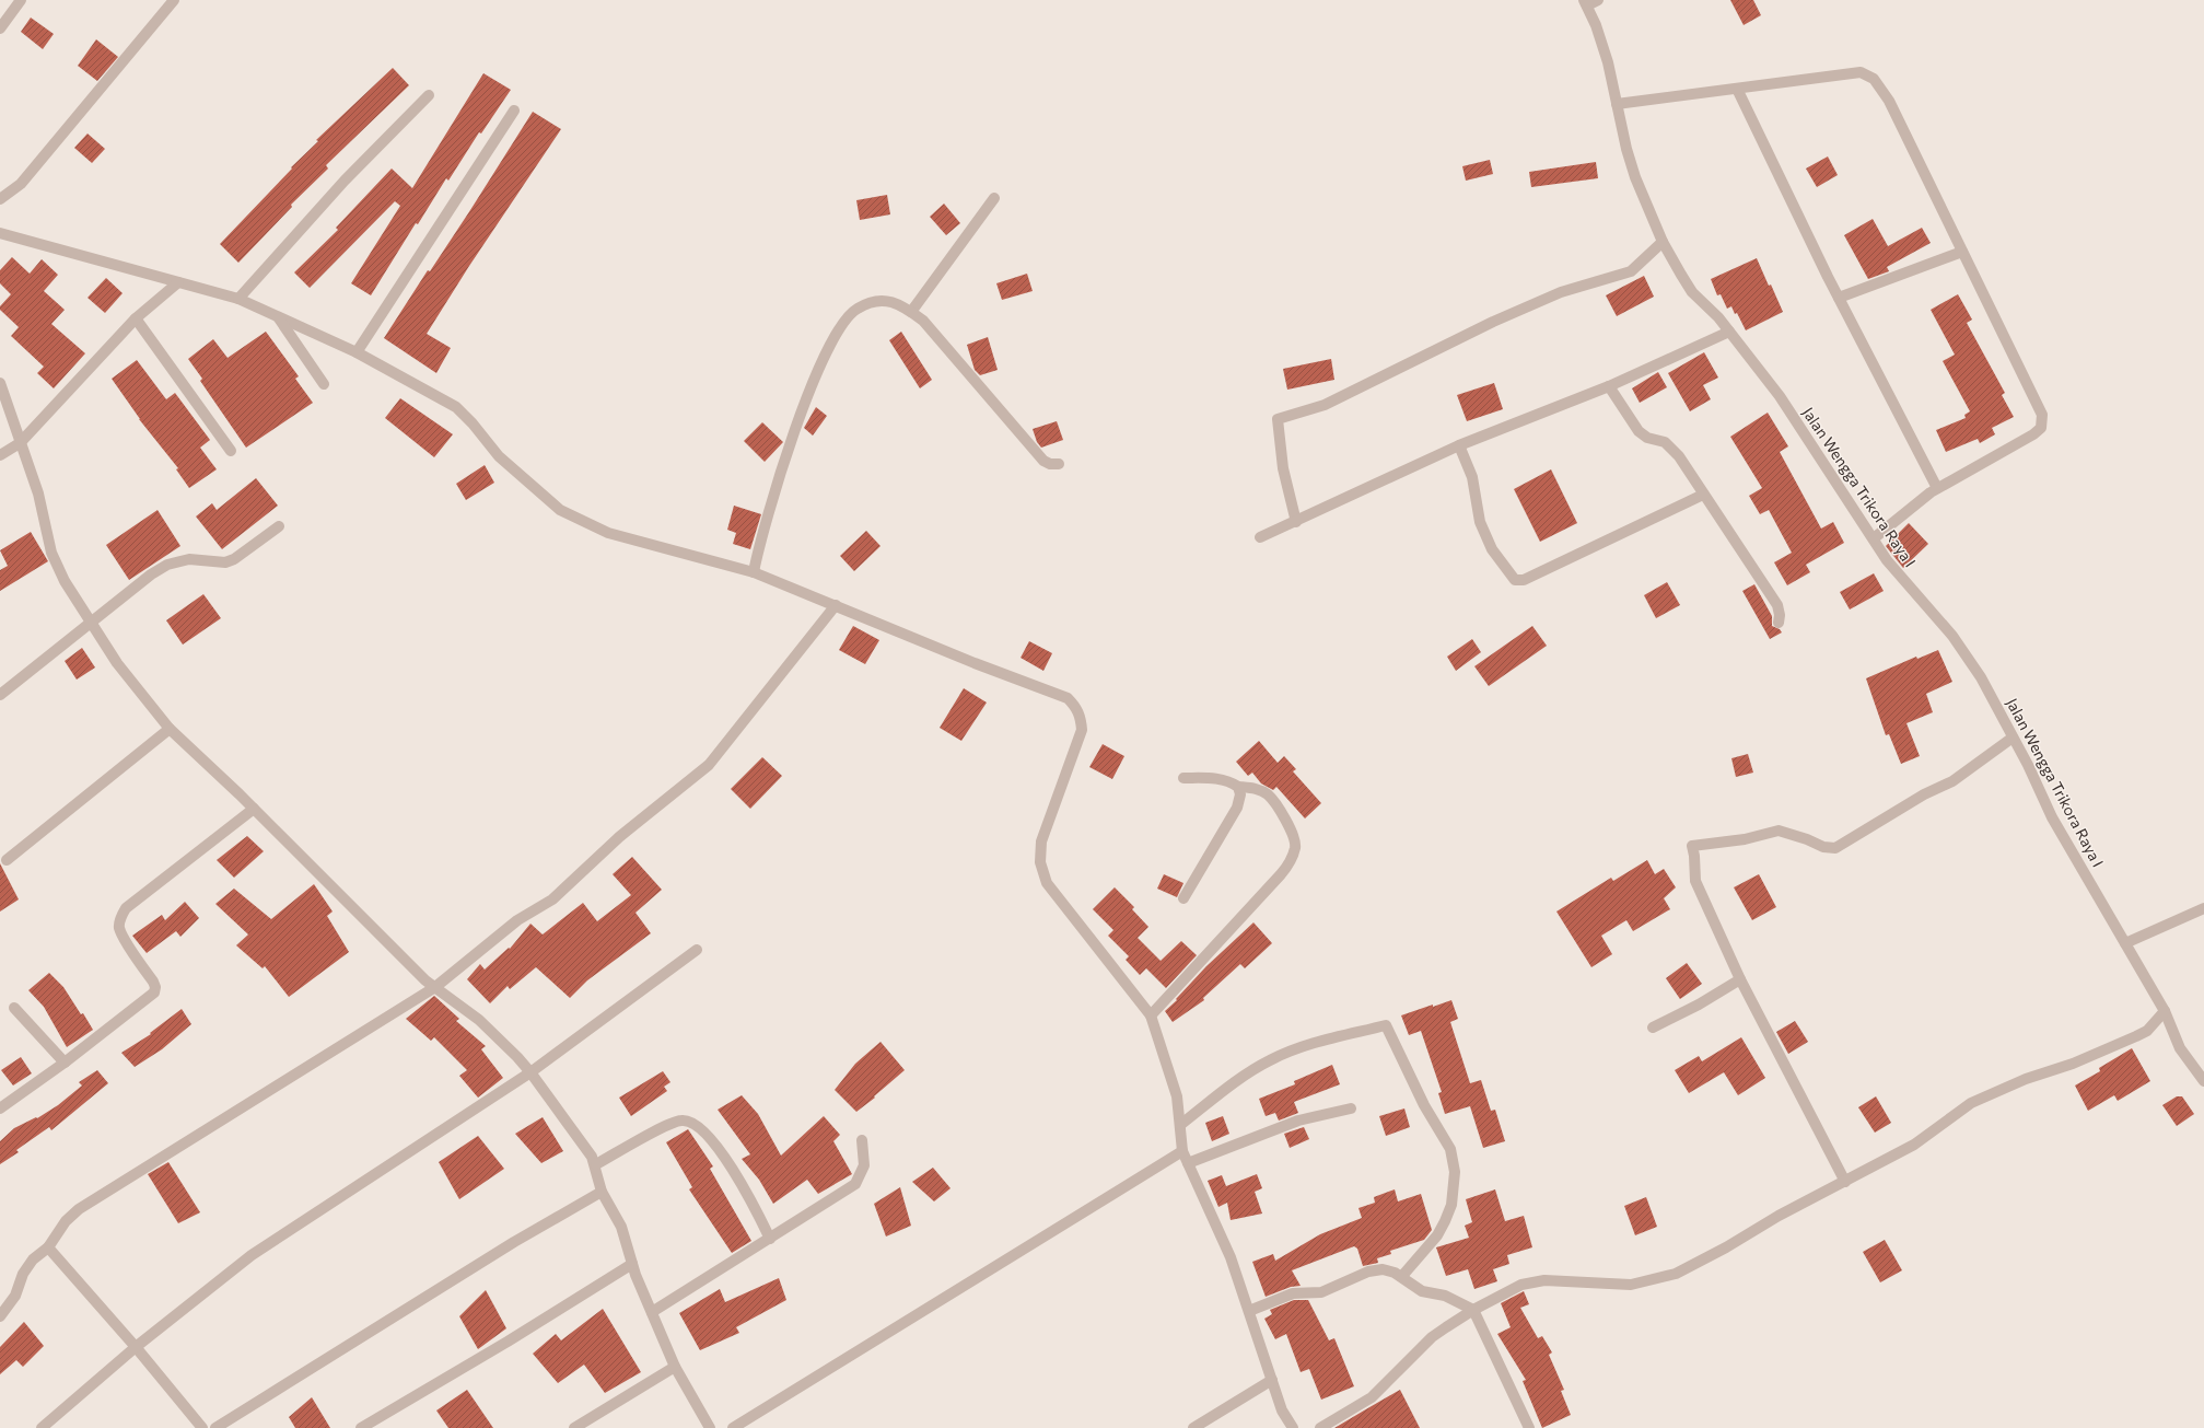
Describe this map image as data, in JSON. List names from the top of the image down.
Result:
{
  "streets": {
    "street": ["Jalan Wengga Trikora Raya I"]
  }
}
